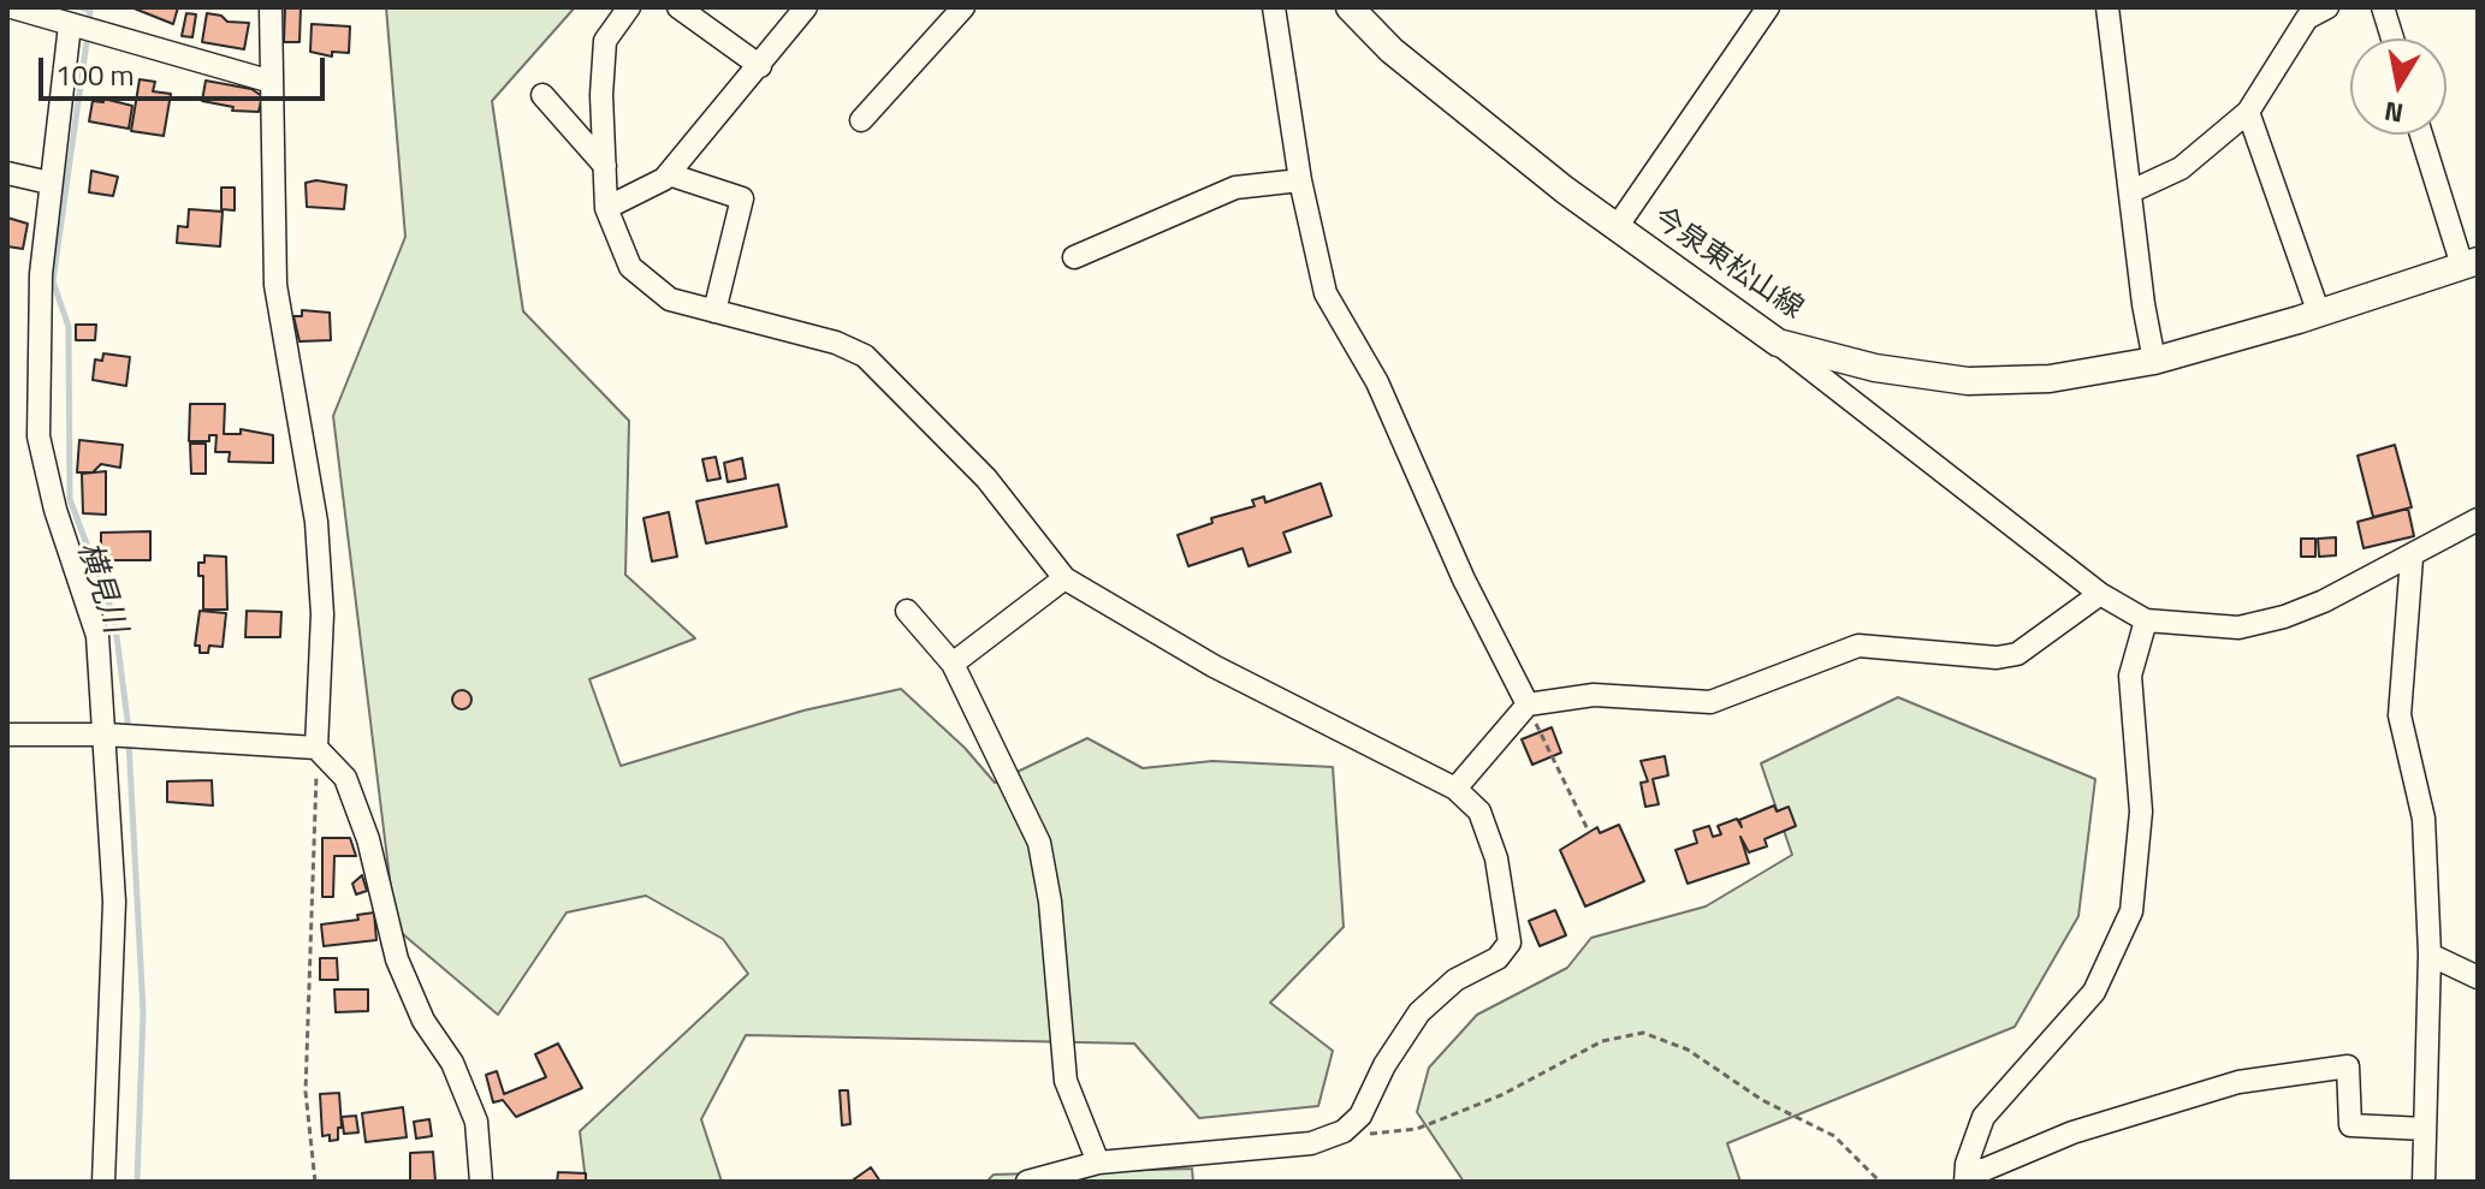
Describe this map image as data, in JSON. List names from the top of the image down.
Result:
{
  "streets": {
    "main road": ["今泉東松山線"]
  },
  "water": ["横見川"],
  "scale_bar": "100 m",
  "north": "bottom"
}
